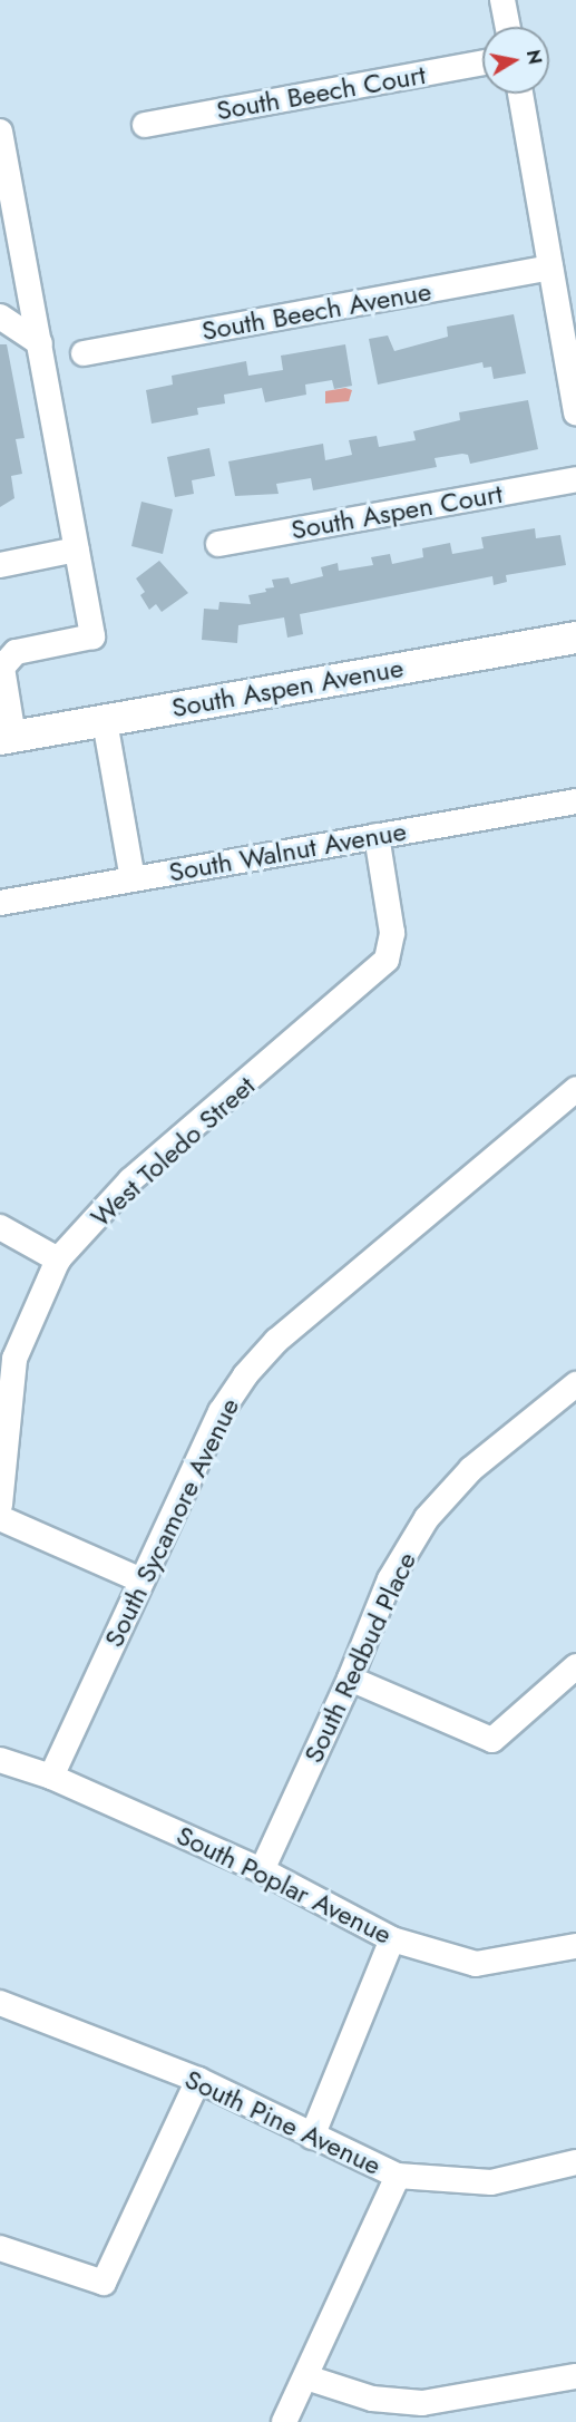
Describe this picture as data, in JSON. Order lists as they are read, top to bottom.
{
  "streets": {
    "main road": ["South Aspen Avenue"],
    "street": [
      "South Beech Court",
      "South Beech Avenue",
      "South Aspen Court",
      "South Walnut Avenue",
      "West Toledo Street",
      "South Sycamore Avenue",
      "South Redbud Place",
      "South Poplar Avenue",
      "South Pine Avenue"
    ]
  },
  "crossings": [
    ["South Walnut Avenue", "West Toledo Street"],
    ["South Sycamore Avenue", "South Poplar Avenue"],
    ["South Redbud Place", "South Poplar Avenue"]
  ],
  "north": "right"
}
